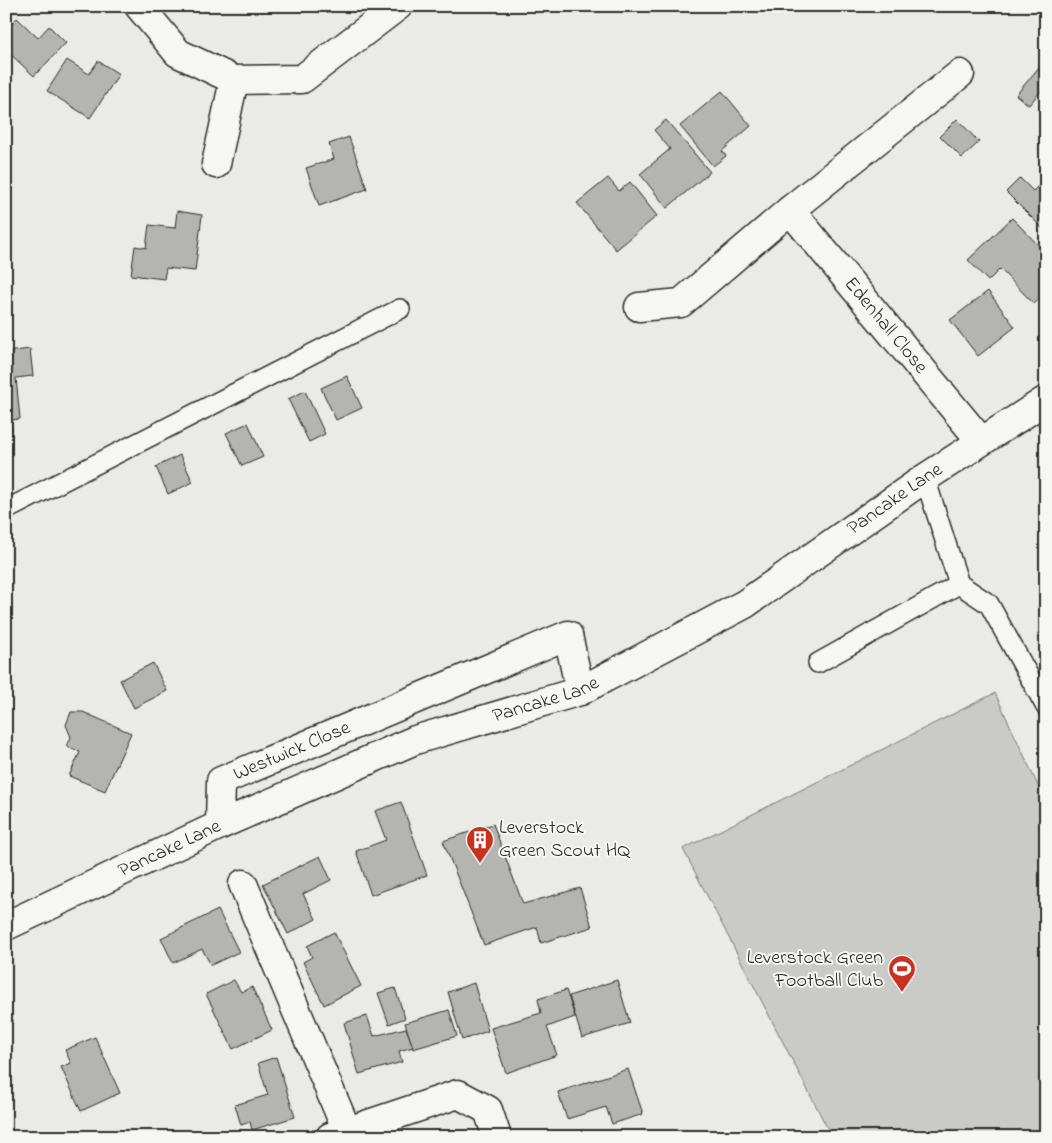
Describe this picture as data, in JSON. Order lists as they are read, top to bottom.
{
  "streets": {
    "street": ["Edenhall Close", "Pancake Lane", "Westwick Close"]
  },
  "crossings": [
    ["Edenhall Close", "Pancake Lane"],
    ["Pancake Lane", "Westwick Close"]
  ],
  "places": {
    "building": ["Leverstock Green Scout HQ"],
    "sports": ["Leverstock Green Football Club"]
  }
}
